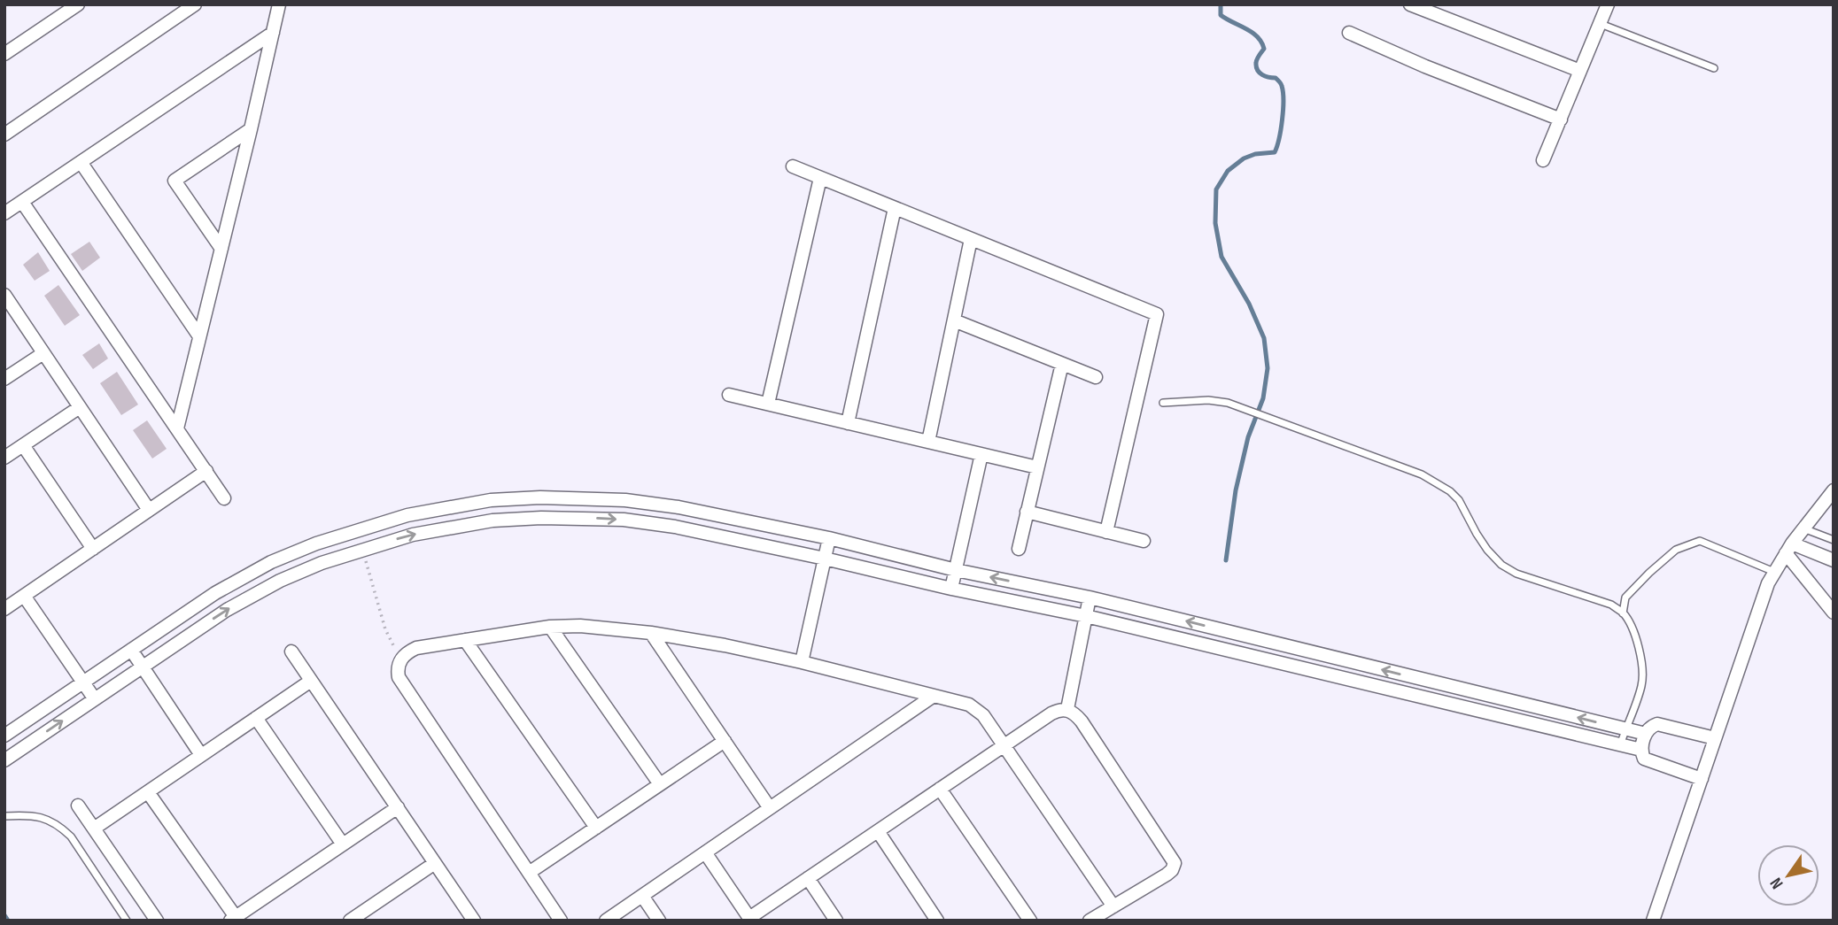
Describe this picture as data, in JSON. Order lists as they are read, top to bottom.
{
  "north": "bottom left"
}
